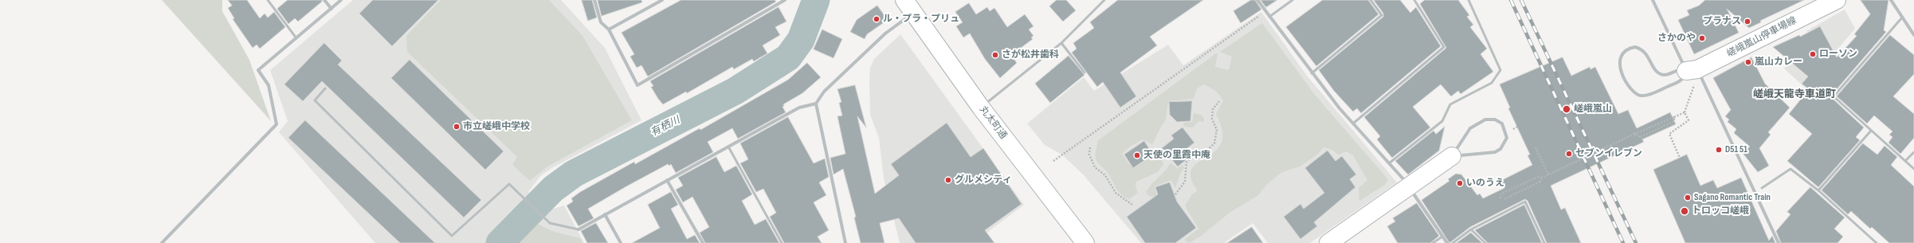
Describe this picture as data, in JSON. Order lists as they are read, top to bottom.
{
  "streets": {
    "main road": ["嵯峨嵐山停車場線", "丸太町通"]
  },
  "districts": ["嵯峨天龍寺車道町"],
  "water": ["有栖川"],
  "places": [
    "ル・プラ・プリュ",
    "プラナス",
    "さかのや",
    "ローソン",
    "さが松井歯科",
    "嵐山カレー",
    "嵯峨嵐山",
    "市立嵯峨中学校",
    "D51 51",
    "セブンイレブン",
    "天使の里霞中庵",
    "グルメシティ",
    "いのうえ",
    "Sagano Romantic Train",
    "トロッコ嵯峨"
  ]
}
